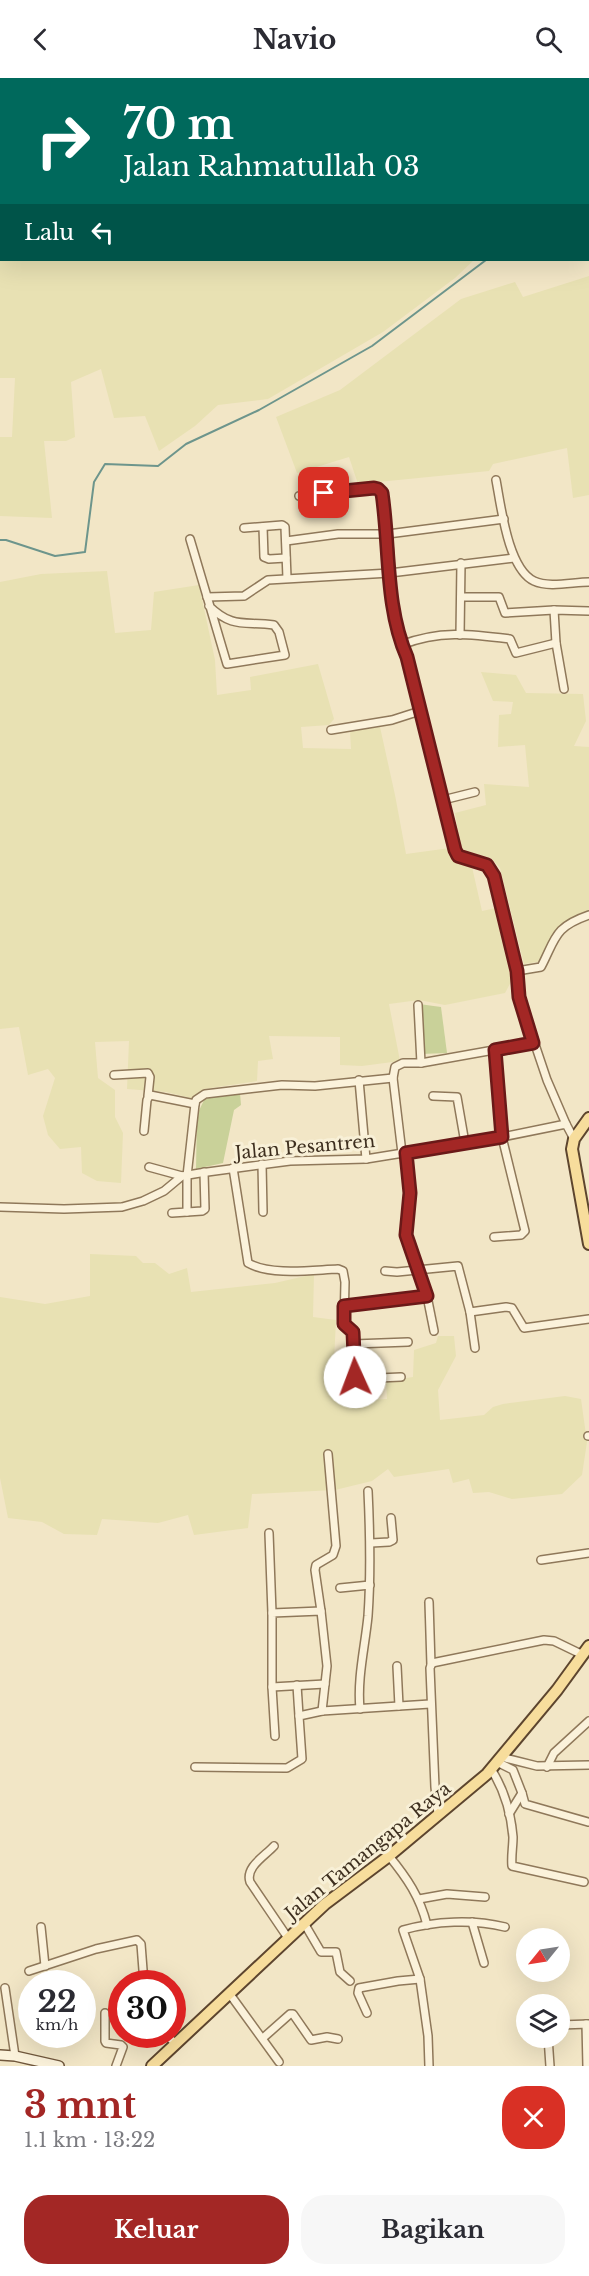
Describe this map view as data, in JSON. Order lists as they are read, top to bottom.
{
  "streets": {
    "main road": ["Jalan Tamangapa Raya"],
    "street": ["Jalan Pesantren"]
  },
  "north": "bottom left",
  "page": {
    "header": "Navio",
    "turn": ["70 m", "Jalan Rahmatullah 03"],
    "then": "Lalu",
    "speed": "22 km/h",
    "limit": "30",
    "heading": ["3 mnt", "1.1 km · 13:22"],
    "buttons": ["Keluar", "Bagikan"]
  }
}
